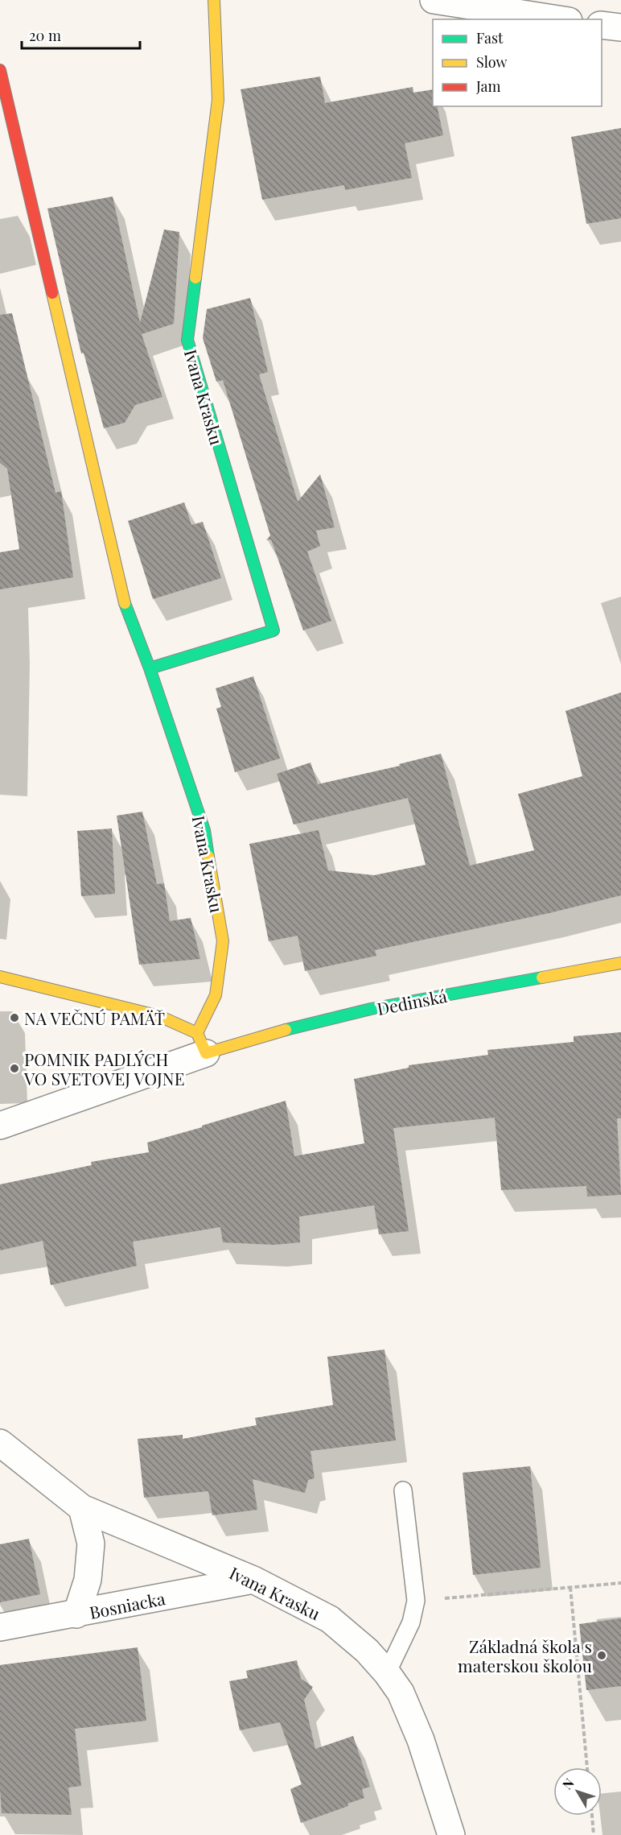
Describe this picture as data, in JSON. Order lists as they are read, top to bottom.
{
  "streets": {
    "street": ["Ivana Krasku", "Dedinská", "Bosniacka"]
  },
  "crossings": [
    ["Ivana Krasku", "Dedinská"],
    ["Ivana Krasku", "Bosniacka"]
  ],
  "places": ["NA VEČNÚ PAMÄŤ", "POMNIK PADLÝCH VO SVETOVEJ VOJNE", "Základná škola s materskou školou"],
  "legend": ["Fast", "Slow", "Jam"],
  "scale_bar": "20 m",
  "north": "top left"
}
